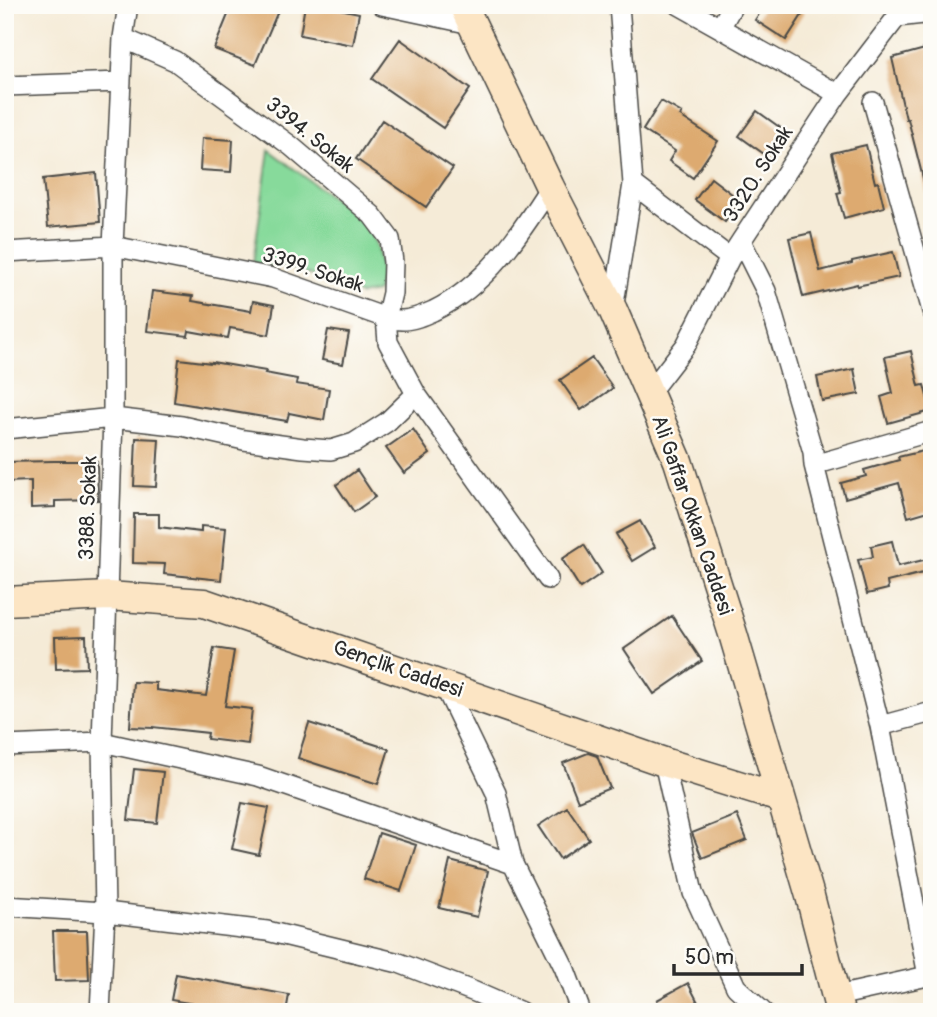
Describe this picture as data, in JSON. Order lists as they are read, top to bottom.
{
  "streets": {
    "street": [
      "3394. Sokak",
      "3320. Sokak",
      "3399. Sokak",
      "3388. Sokak",
      "Ali Gaffar Okkan Caddesi",
      "Gençlik Caddesi"
    ]
  },
  "crossings": [
    ["3394. Sokak", "3399. Sokak"],
    ["3394. Sokak", "3388. Sokak"],
    ["3320. Sokak", "Ali Gaffar Okkan Caddesi"],
    ["3399. Sokak", "3388. Sokak"],
    ["3399. Sokak", "Ali Gaffar Okkan Caddesi"],
    ["3388. Sokak", "Gençlik Caddesi"],
    ["Ali Gaffar Okkan Caddesi", "Gençlik Caddesi"]
  ],
  "scale_bar": "50 m"
}
